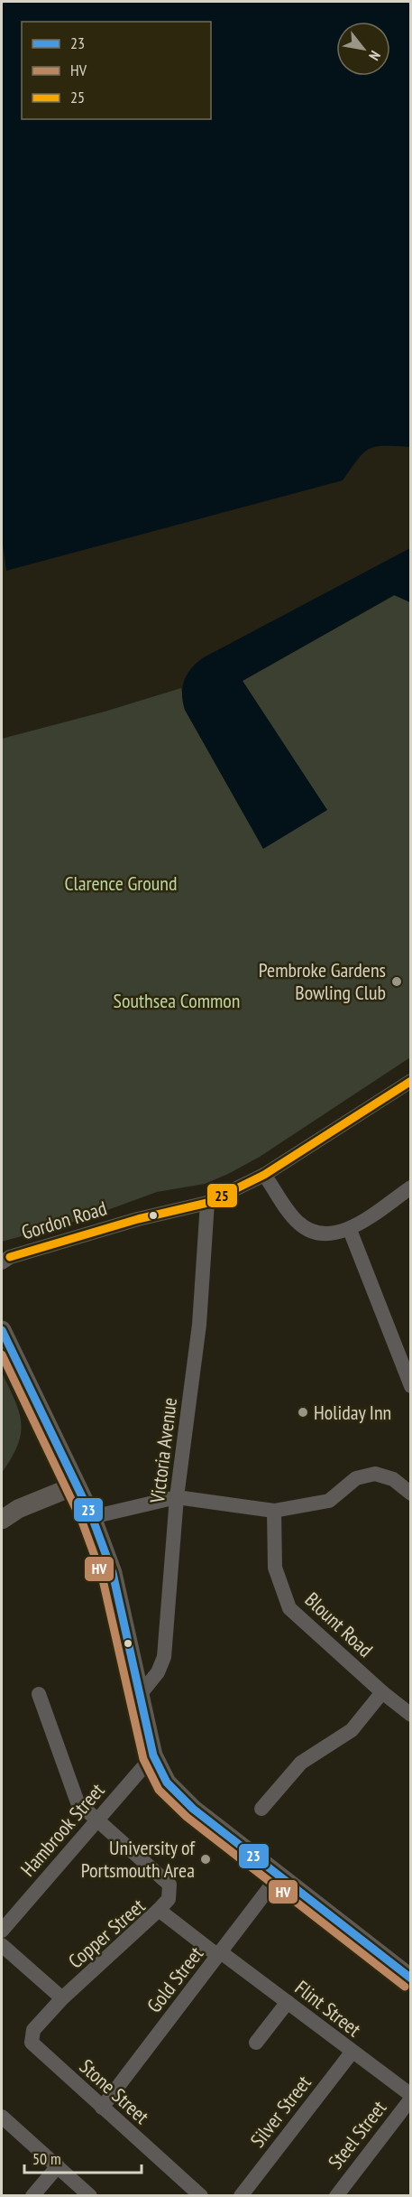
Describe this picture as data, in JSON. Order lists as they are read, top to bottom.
{
  "streets": {
    "street": [
      "Gordon Road",
      "Victoria Avenue",
      "Blount Road",
      "Hambrook Street",
      "Copper Street",
      "Gold Street",
      "Flint Street",
      "Stone Street",
      "Silver Street",
      "Steel Street"
    ]
  },
  "crossings": [
    ["Gordon Road", "Victoria Avenue"],
    ["Copper Street", "Gold Street"],
    ["Copper Street", "Flint Street"],
    ["Copper Street", "Stone Street"],
    ["Gold Street", "Flint Street"],
    ["Gold Street", "Stone Street"],
    ["Flint Street", "Silver Street"],
    ["Flint Street", "Steel Street"]
  ],
  "parks": ["Clarence Ground", "Southsea Common"],
  "places": ["Pembroke Gardens Bowling Club", "Holiday Inn", "University of Portsmouth Area"],
  "lines": ["transit line 25", "transit line 23", "transit line HV"],
  "legend": ["23", "HV", "25"],
  "scale_bar": "50 m",
  "north": "bottom right"
}
